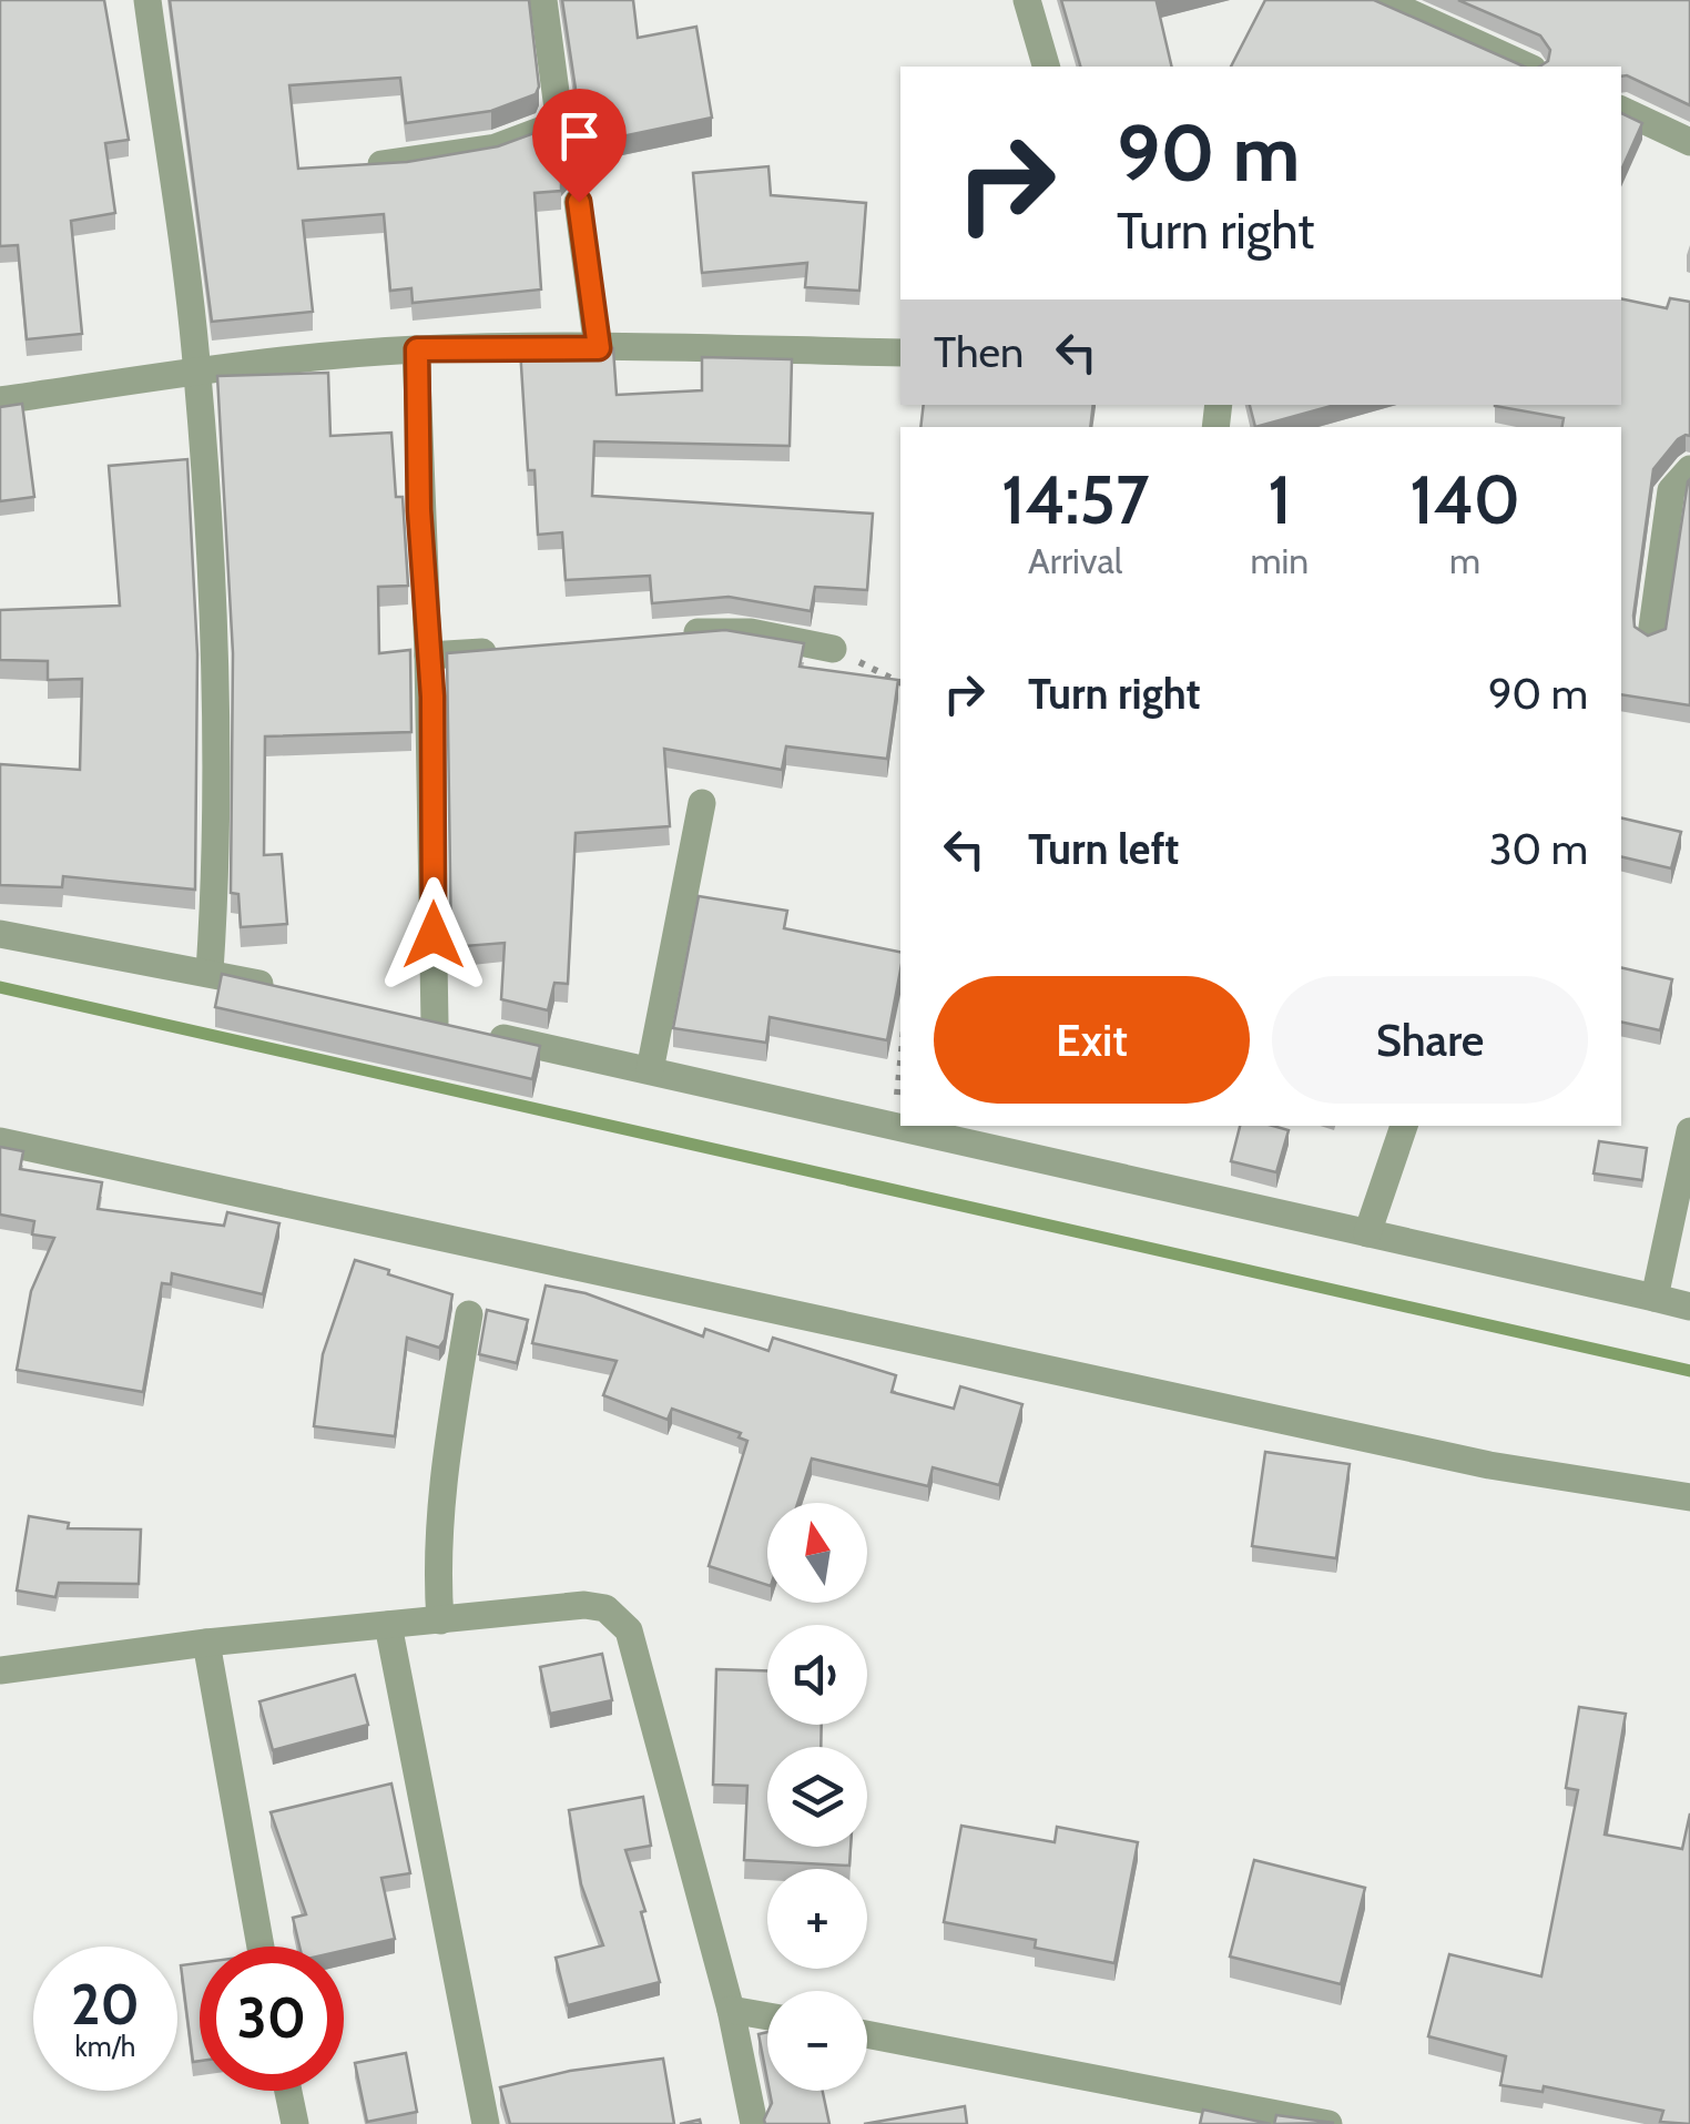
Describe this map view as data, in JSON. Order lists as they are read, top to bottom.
{
  "north": "top",
  "page": {
    "turn": ["90 m", "Turn right"],
    "then": "Then",
    "eta": [
      "14:57",
      "Arrival",
      "1",
      "min",
      "140",
      "m"
    ],
    "list": [
      {
        "name": "Turn right",
        "value": "90 m"
      },
      {
        "name": "Turn left",
        "value": "30 m"
      }
    ],
    "buttons": ["Exit", "Share"],
    "map_buttons": ["+", "−"],
    "speed": "20 km/h",
    "limit": "30"
  }
}
